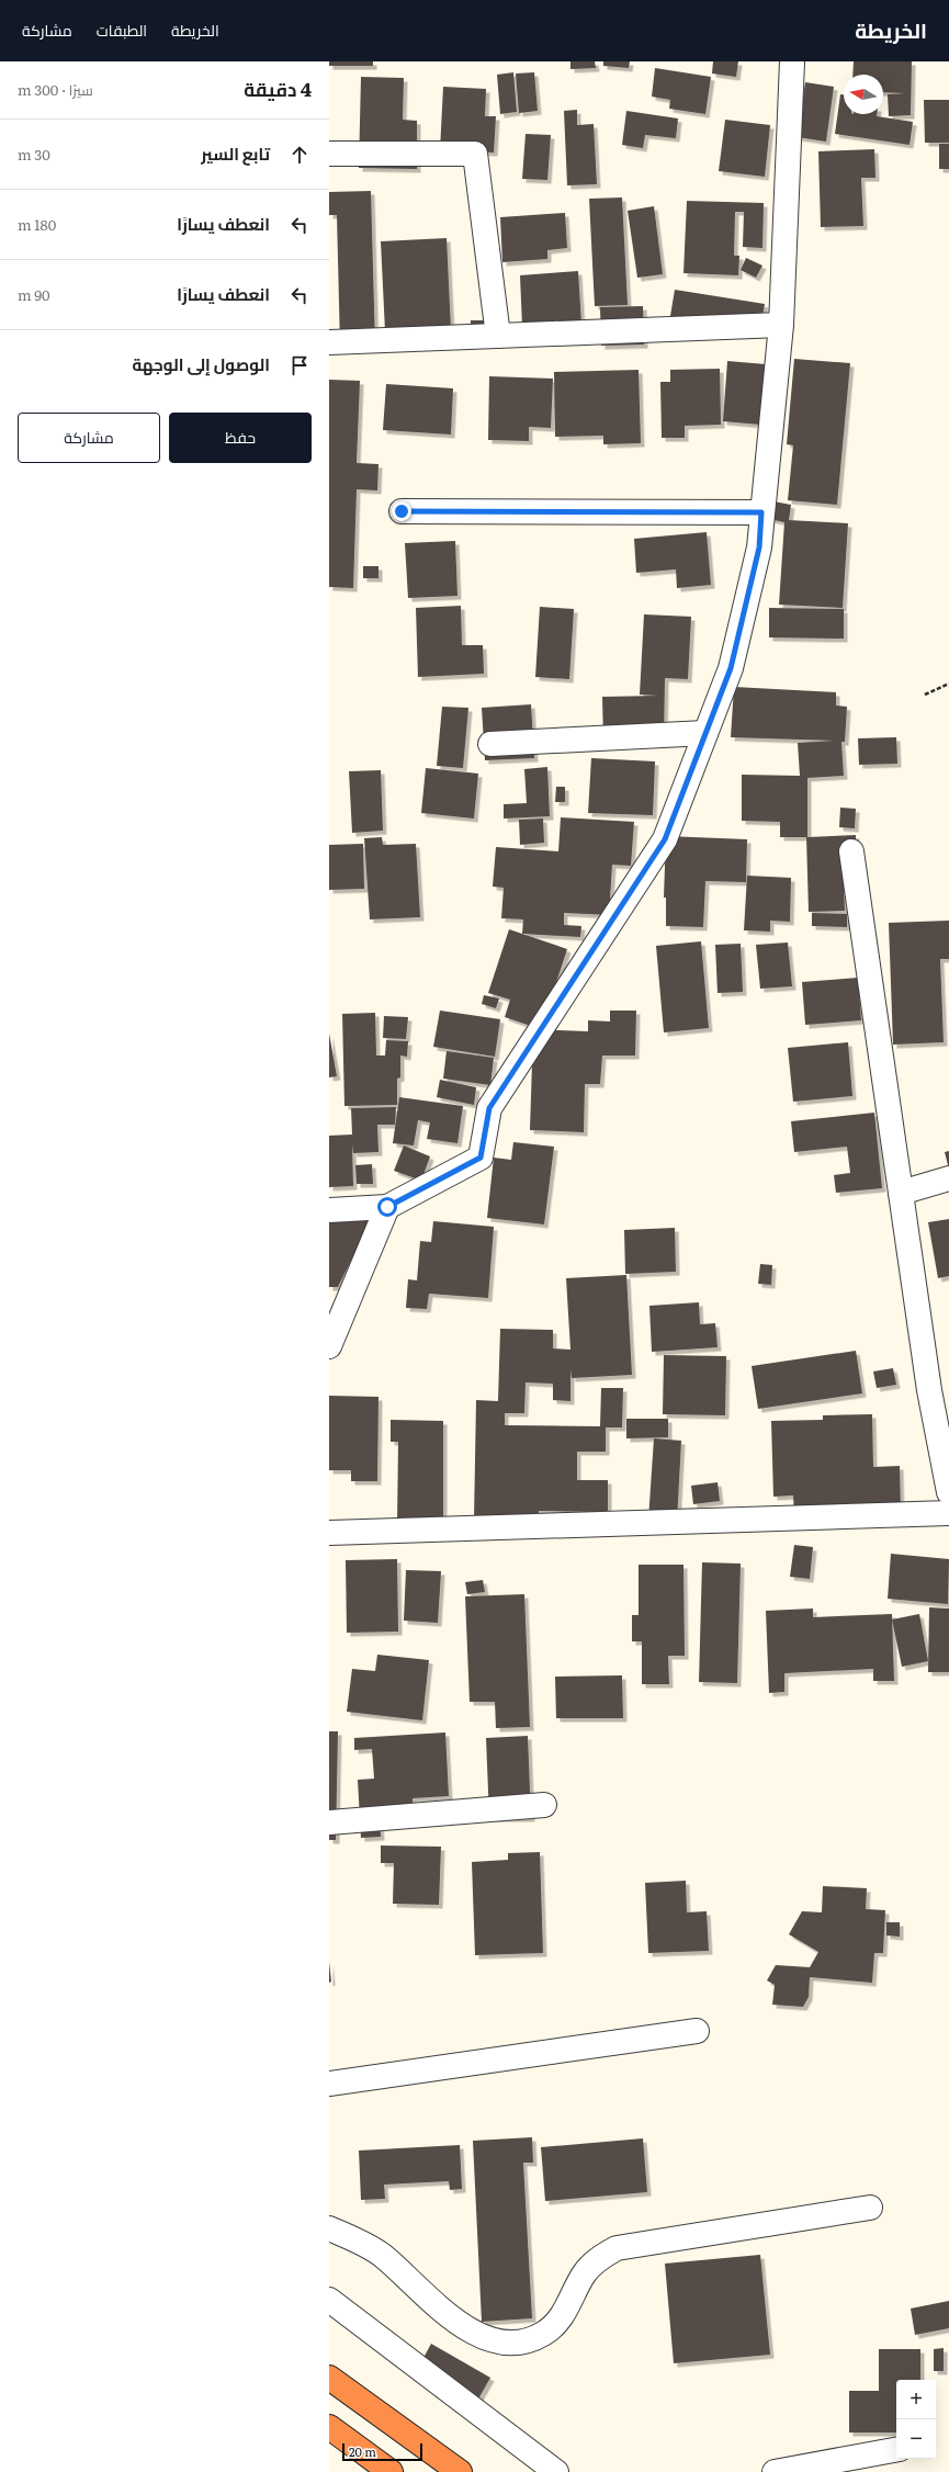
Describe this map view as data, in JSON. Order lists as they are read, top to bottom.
{
  "scale_bar": "20 m",
  "north": "left",
  "page": {
    "header": "الخريطة",
    "nav": ["الخريطة", "الطبقات", "مشاركة"],
    "heading": ["4 دقيقة", "سيرًا · 300 m"],
    "list": [
      ["تابع السير", "30 m"],
      ["انعطف يسارًا", "180 m"],
      ["انعطف يسارًا", "90 m"],
      "الوصول إلى الوجهة"
    ],
    "buttons": ["حفظ", "مشاركة"],
    "map_buttons": ["+", "−"],
    "scale": "20 m"
  }
}
